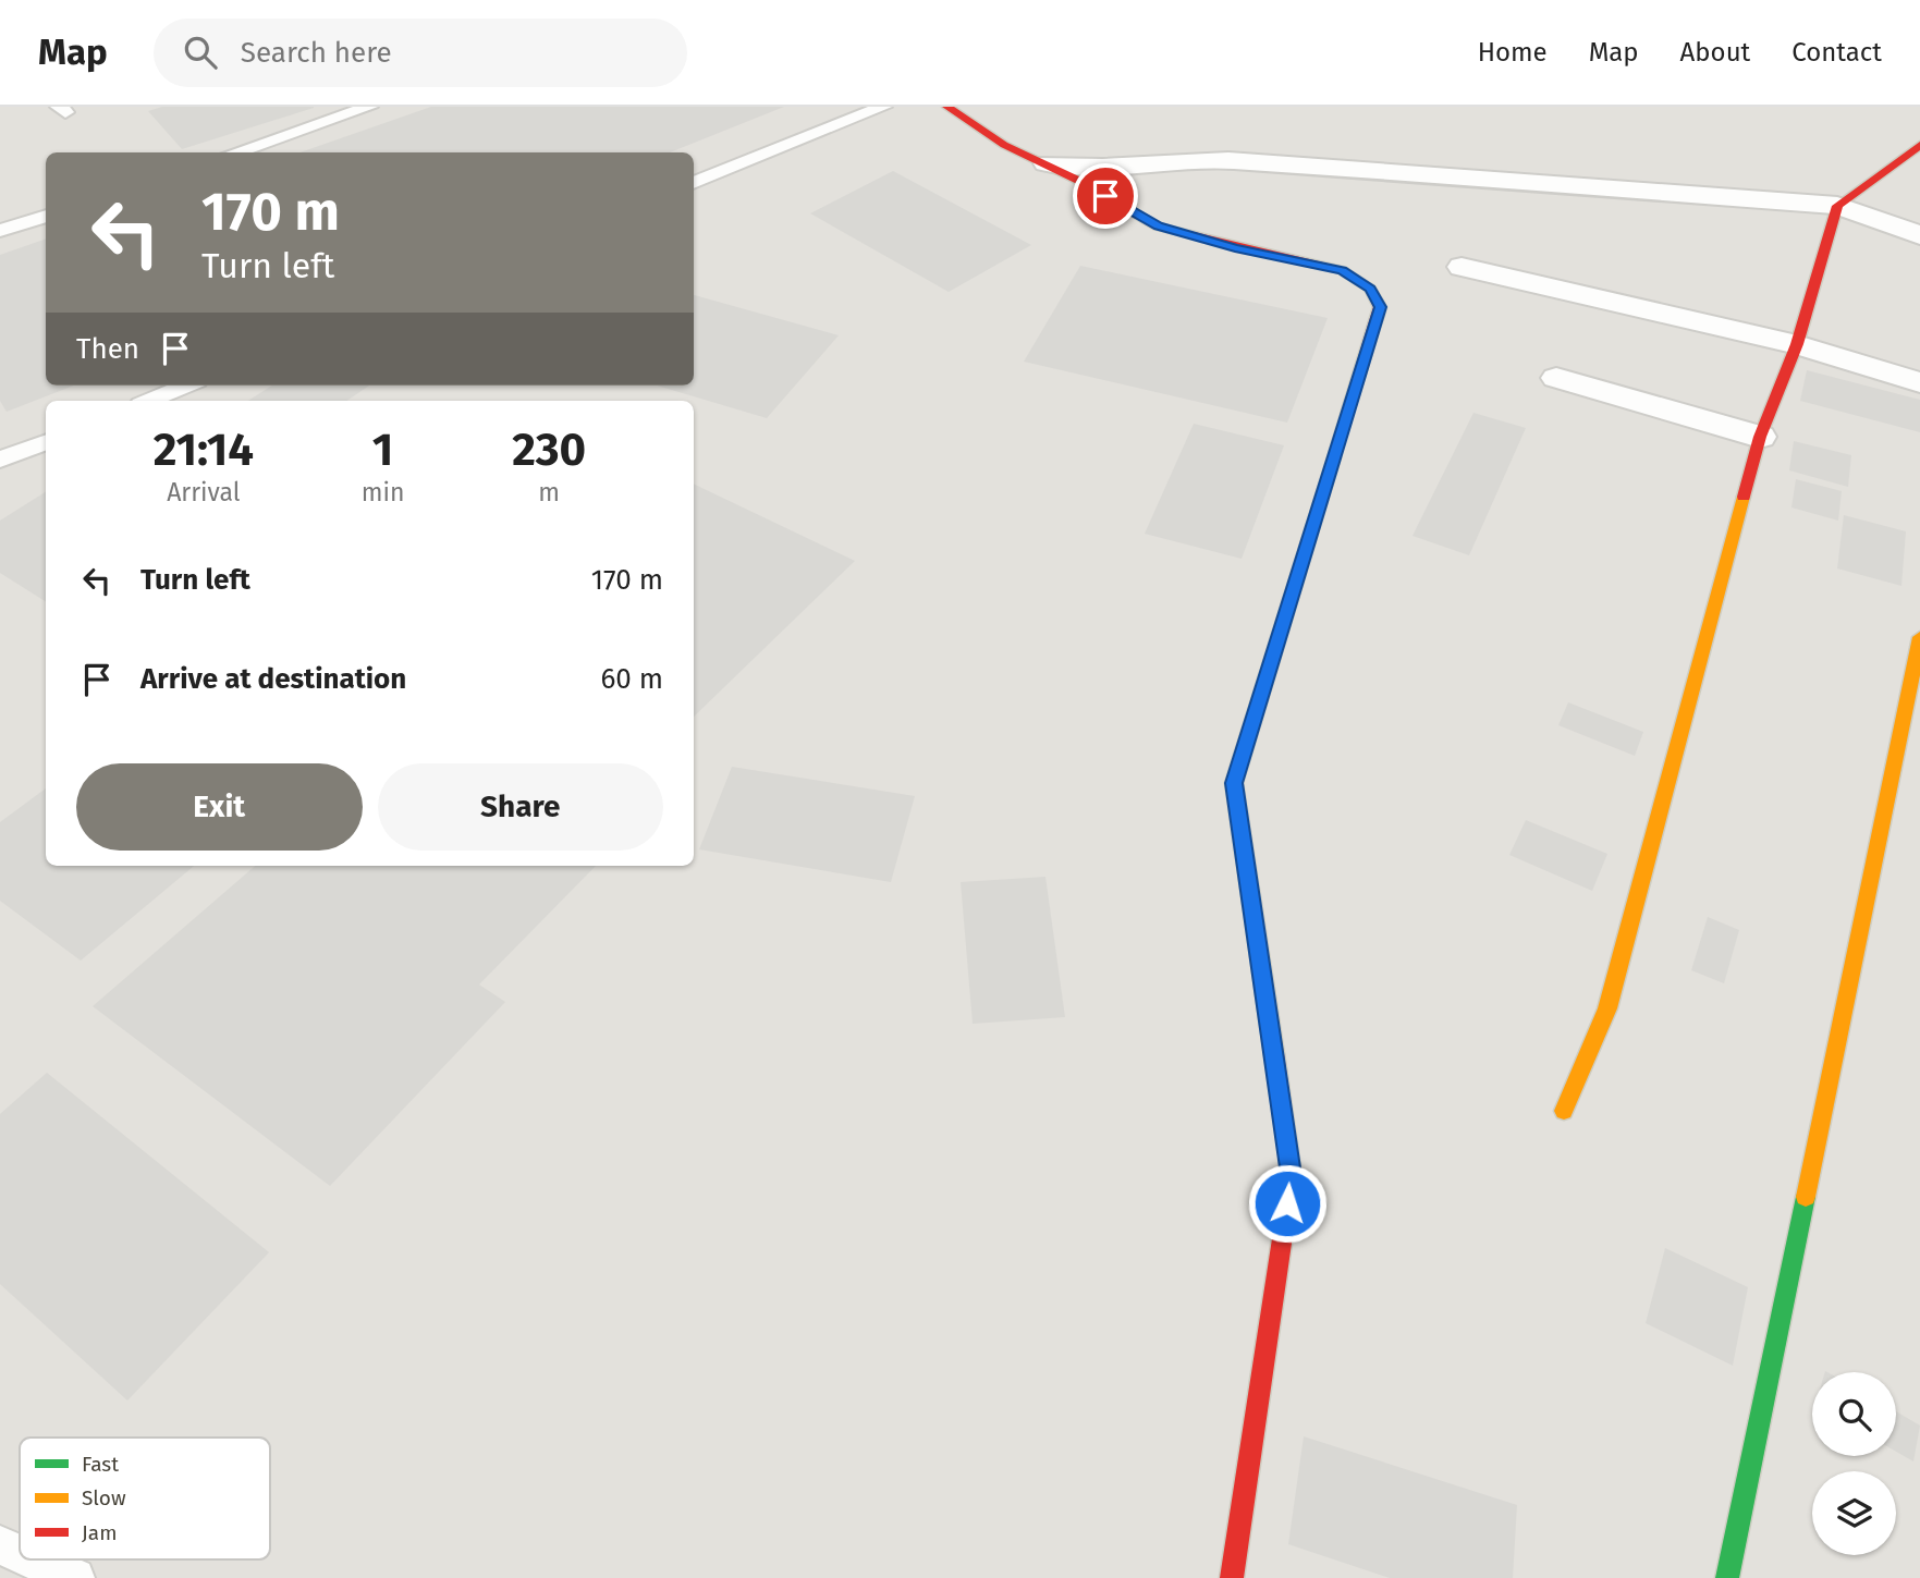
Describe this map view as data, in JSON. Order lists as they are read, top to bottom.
{
  "legend": ["Fast", "Slow", "Jam"],
  "page": {
    "header": "Map",
    "search": "Search here",
    "nav": [
      "Home",
      "Map",
      "About",
      "Contact"
    ],
    "turn": ["170 m", "Turn left"],
    "then": "Then",
    "eta": [
      "21:14",
      "Arrival",
      "1",
      "min",
      "230",
      "m"
    ],
    "list": [
      {
        "name": "Turn left",
        "value": "170 m"
      },
      {
        "name": "Arrive at destination",
        "value": "60 m"
      }
    ],
    "buttons": ["Exit", "Share"]
  }
}
